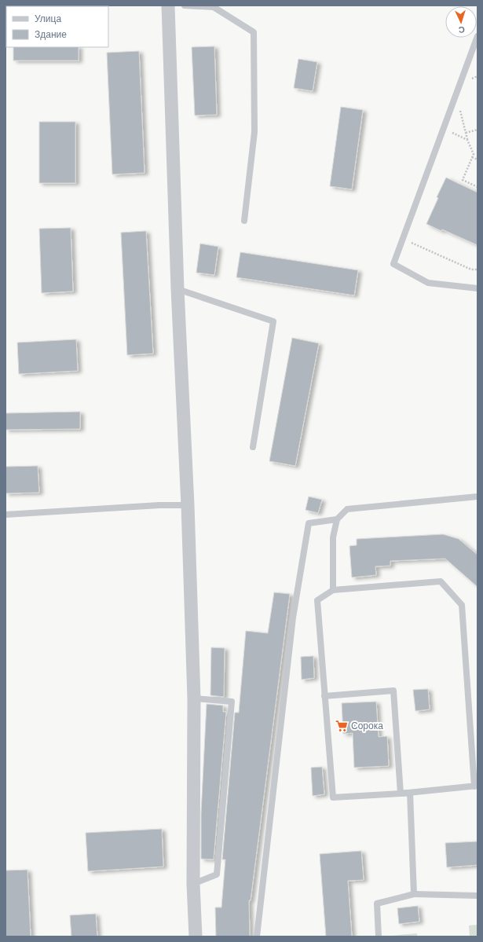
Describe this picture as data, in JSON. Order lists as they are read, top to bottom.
{
  "places": {
    "supermarket": ["Сорока"]
  },
  "legend": ["Улица", "Здание"],
  "north": "bottom"
}
